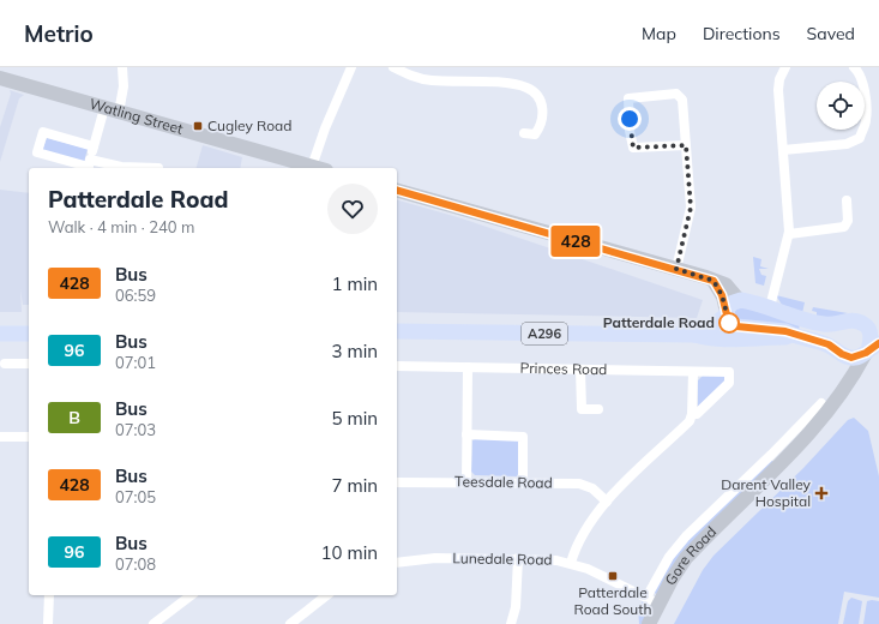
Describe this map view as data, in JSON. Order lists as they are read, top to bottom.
{
  "streets": {
    "main road": ["Watling Street", "A296", "Gore Road"],
    "street": ["Princes Road", "Teesdale Road", "Lunedale Road"]
  },
  "crossings": [
    ["Gore Road", "Lunedale Road"]
  ],
  "places": {
    "transit": ["Cugley Road", "Patterdale Road South"],
    "other": ["Patterdale Road"],
    "health": ["Darent Valley Hospital"]
  },
  "lines": ["bus line 428"],
  "page": {
    "header": "Metrio",
    "nav": ["Map", "Directions", "Saved"],
    "on_map": "428",
    "heading": ["Patterdale Road", "Walk · 4 min · 240 m"],
    "list": [
      {
        "mark": "428",
        "name": "Bus",
        "note": "06:59",
        "value": "1 min"
      },
      {
        "mark": "96",
        "name": "Bus",
        "note": "07:01",
        "value": "3 min"
      },
      {
        "mark": "B",
        "name": "Bus",
        "note": "07:03",
        "value": "5 min"
      },
      {
        "mark": "428",
        "name": "Bus",
        "note": "07:05",
        "value": "7 min"
      },
      {
        "mark": "96",
        "name": "Bus",
        "note": "07:08",
        "value": "10 min"
      }
    ]
  }
}
